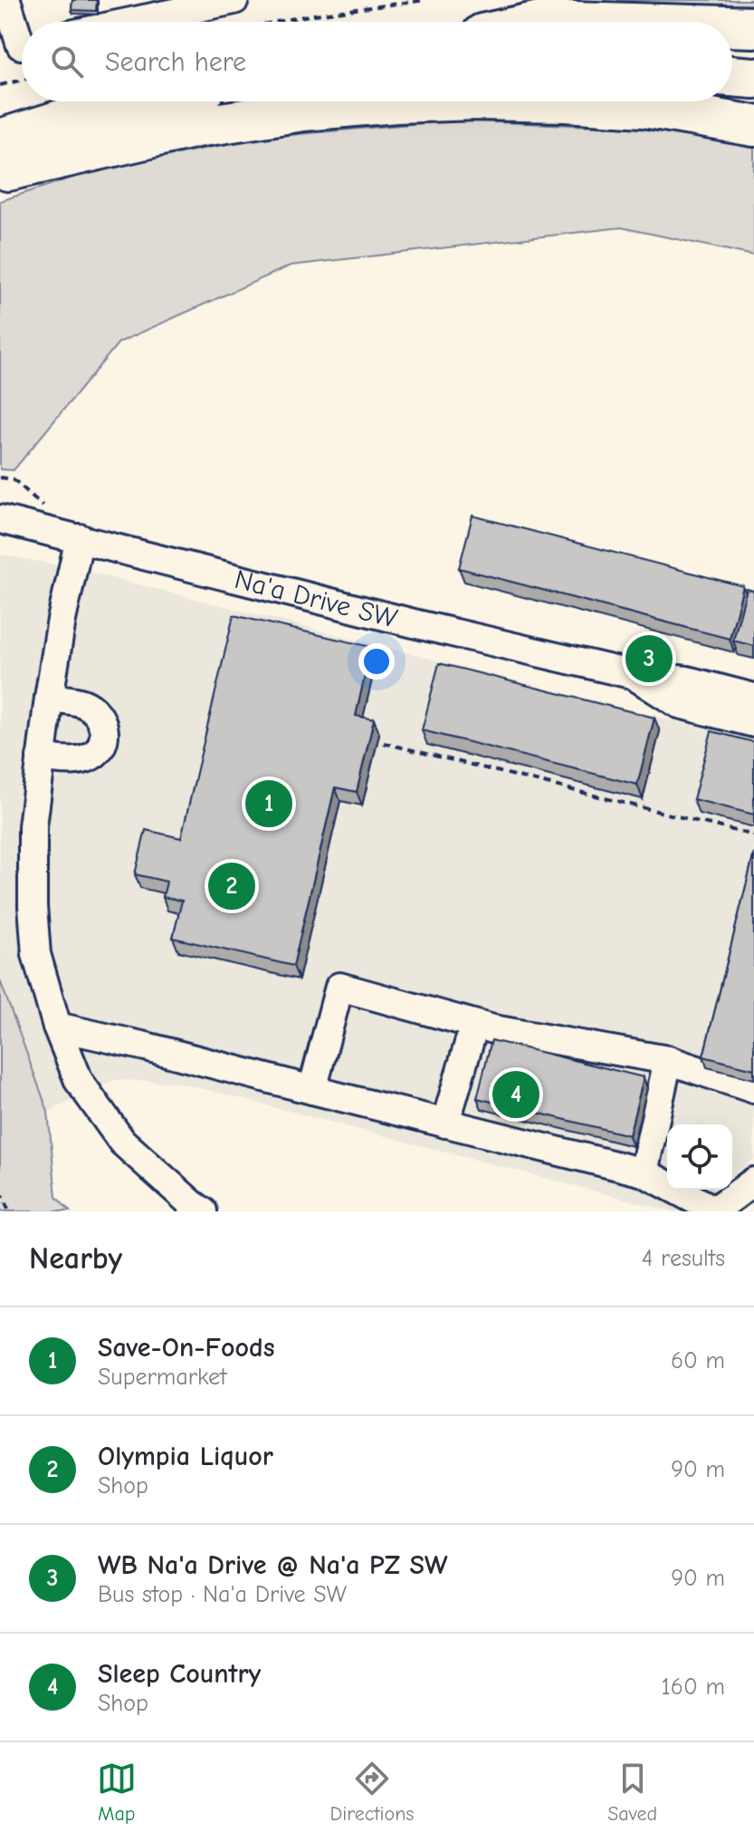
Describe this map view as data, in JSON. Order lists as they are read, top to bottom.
{
  "streets": {
    "street": ["Na'a Drive SW"]
  },
  "page": {
    "search": "Search here",
    "pins": [
      "3",
      "1",
      "2",
      "4"
    ],
    "heading": ["Nearby", "4 results"],
    "list": [
      {
        "mark": "1",
        "name": "Save-On-Foods",
        "note": "Supermarket",
        "value": "60 m"
      },
      {
        "mark": "2",
        "name": "Olympia Liquor",
        "note": "Shop",
        "value": "90 m"
      },
      {
        "mark": "3",
        "name": "WB Na'a Drive @ Na'a PZ SW",
        "note": "Bus stop · Na'a Drive SW",
        "value": "90 m"
      },
      {
        "mark": "4",
        "name": "Sleep Country",
        "note": "Shop",
        "value": "160 m"
      }
    ],
    "nav": ["Map", "Directions", "Saved"]
  }
}
